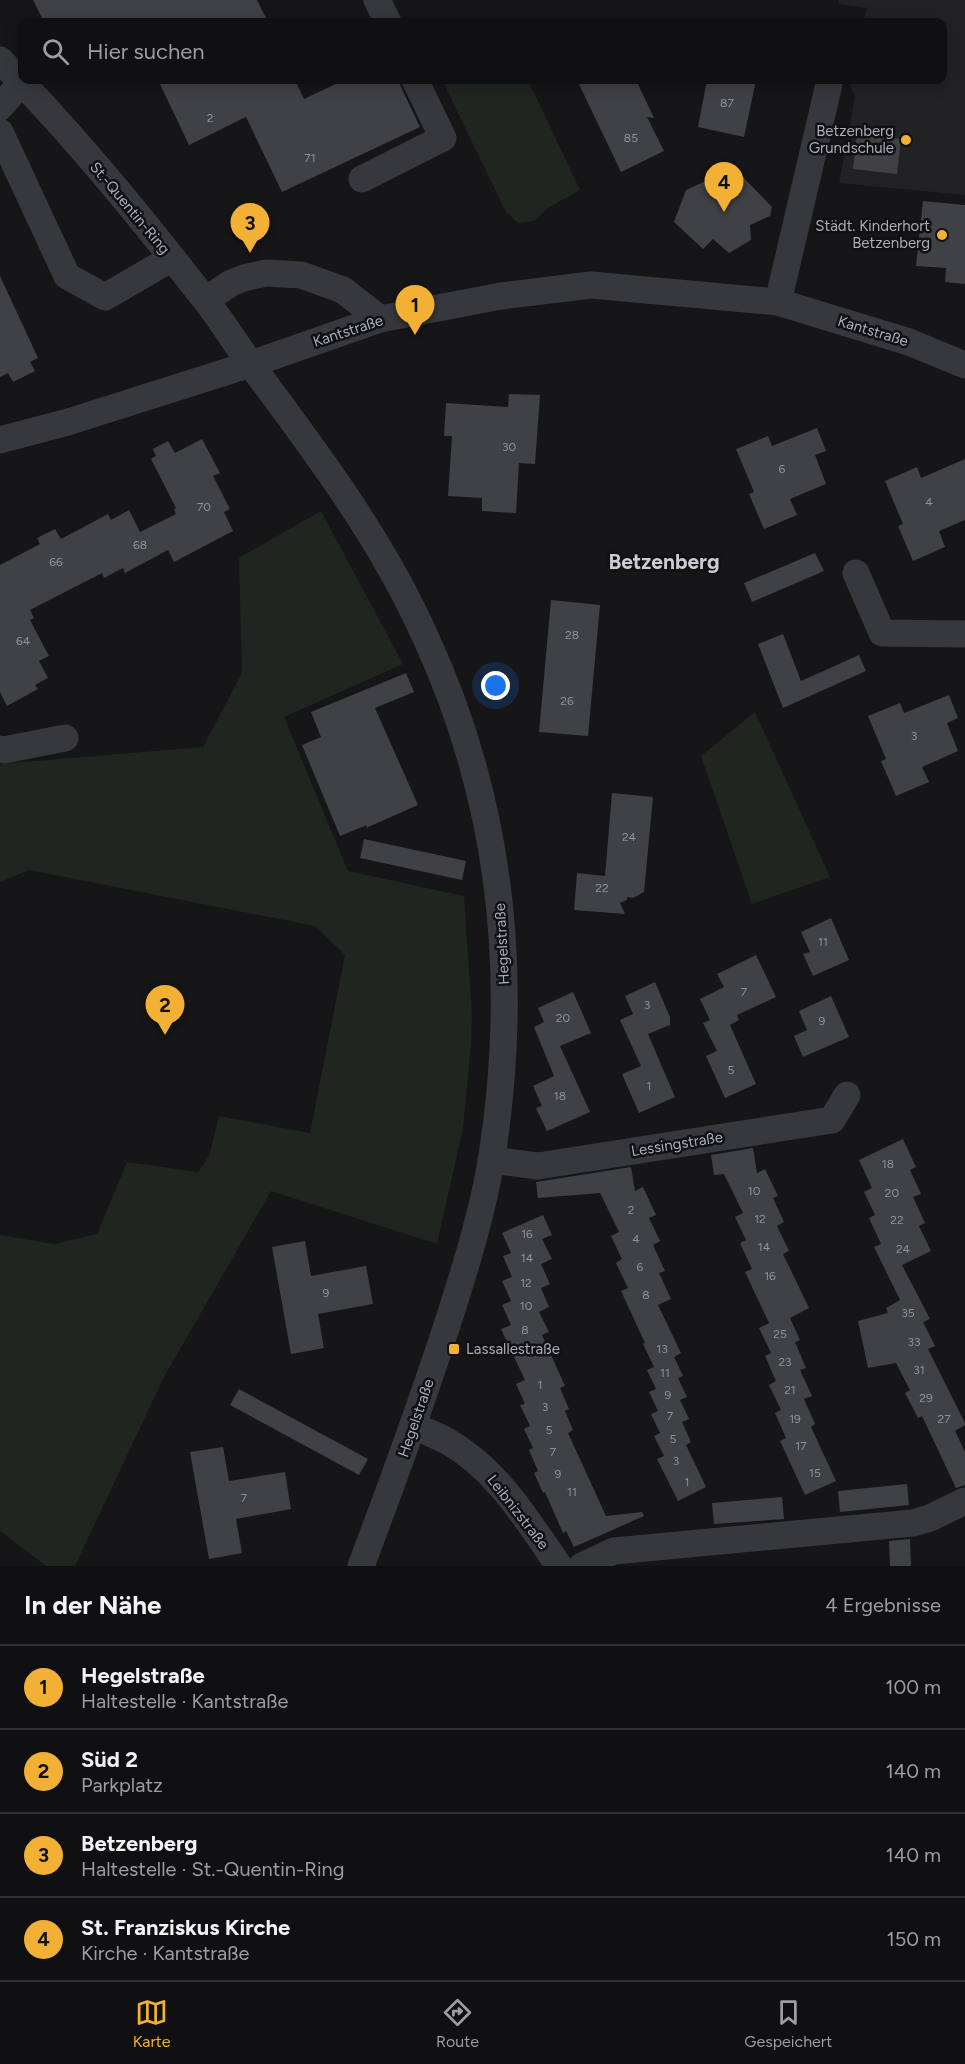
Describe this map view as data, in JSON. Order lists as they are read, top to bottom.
{
  "streets": {
    "street": [
      "St.-Quentin-Ring",
      "Kantstraße",
      "Hegelstraße",
      "Lessingstraße",
      "Leibnizstraße"
    ]
  },
  "crossings": [
    ["St.-Quentin-Ring", "Kantstraße"],
    ["St.-Quentin-Ring", "Hegelstraße"],
    ["Kantstraße", "Hegelstraße"],
    ["Hegelstraße", "Lessingstraße"],
    ["Hegelstraße", "Leibnizstraße"]
  ],
  "districts": ["Betzenberg"],
  "places": {
    "other": ["Betzenberg Grundschule", "Städt. Kinderhort Betzenberg"],
    "transit": ["Lassallestraße"]
  },
  "house_numbers": [
    "87",
    "2",
    "85",
    "71",
    "30",
    "6",
    "4",
    "70",
    "68",
    "66",
    "28",
    "64",
    "26",
    "3",
    "24",
    "22",
    "11",
    "7",
    "3",
    "20",
    "9",
    "5",
    "1",
    "18",
    "18",
    "10",
    "20",
    "2",
    "12",
    "22",
    "16",
    "4",
    "14",
    "24",
    "14",
    "6",
    "16",
    "12",
    "9",
    "8",
    "10",
    "35",
    "8",
    "25",
    "33",
    "13",
    "23",
    "31",
    "11",
    "1",
    "21",
    "9",
    "29",
    "3",
    "7",
    "19",
    "27",
    "5",
    "5",
    "17",
    "7",
    "3",
    "15",
    "9",
    "1",
    "11",
    "7"
  ],
  "page": {
    "search": "Hier suchen",
    "pins": [
      "4",
      "3",
      "1",
      "2"
    ],
    "heading": ["In der Nähe", "4 Ergebnisse"],
    "list": [
      {
        "mark": "1",
        "name": "Hegelstraße",
        "note": "Haltestelle · Kantstraße",
        "value": "100 m"
      },
      {
        "mark": "2",
        "name": "Süd 2",
        "note": "Parkplatz",
        "value": "140 m"
      },
      {
        "mark": "3",
        "name": "Betzenberg",
        "note": "Haltestelle · St.-Quentin-Ring",
        "value": "140 m"
      },
      {
        "mark": "4",
        "name": "St. Franziskus Kirche",
        "note": "Kirche · Kantstraße",
        "value": "150 m"
      }
    ],
    "nav": ["Karte", "Route", "Gespeichert"]
  }
}
